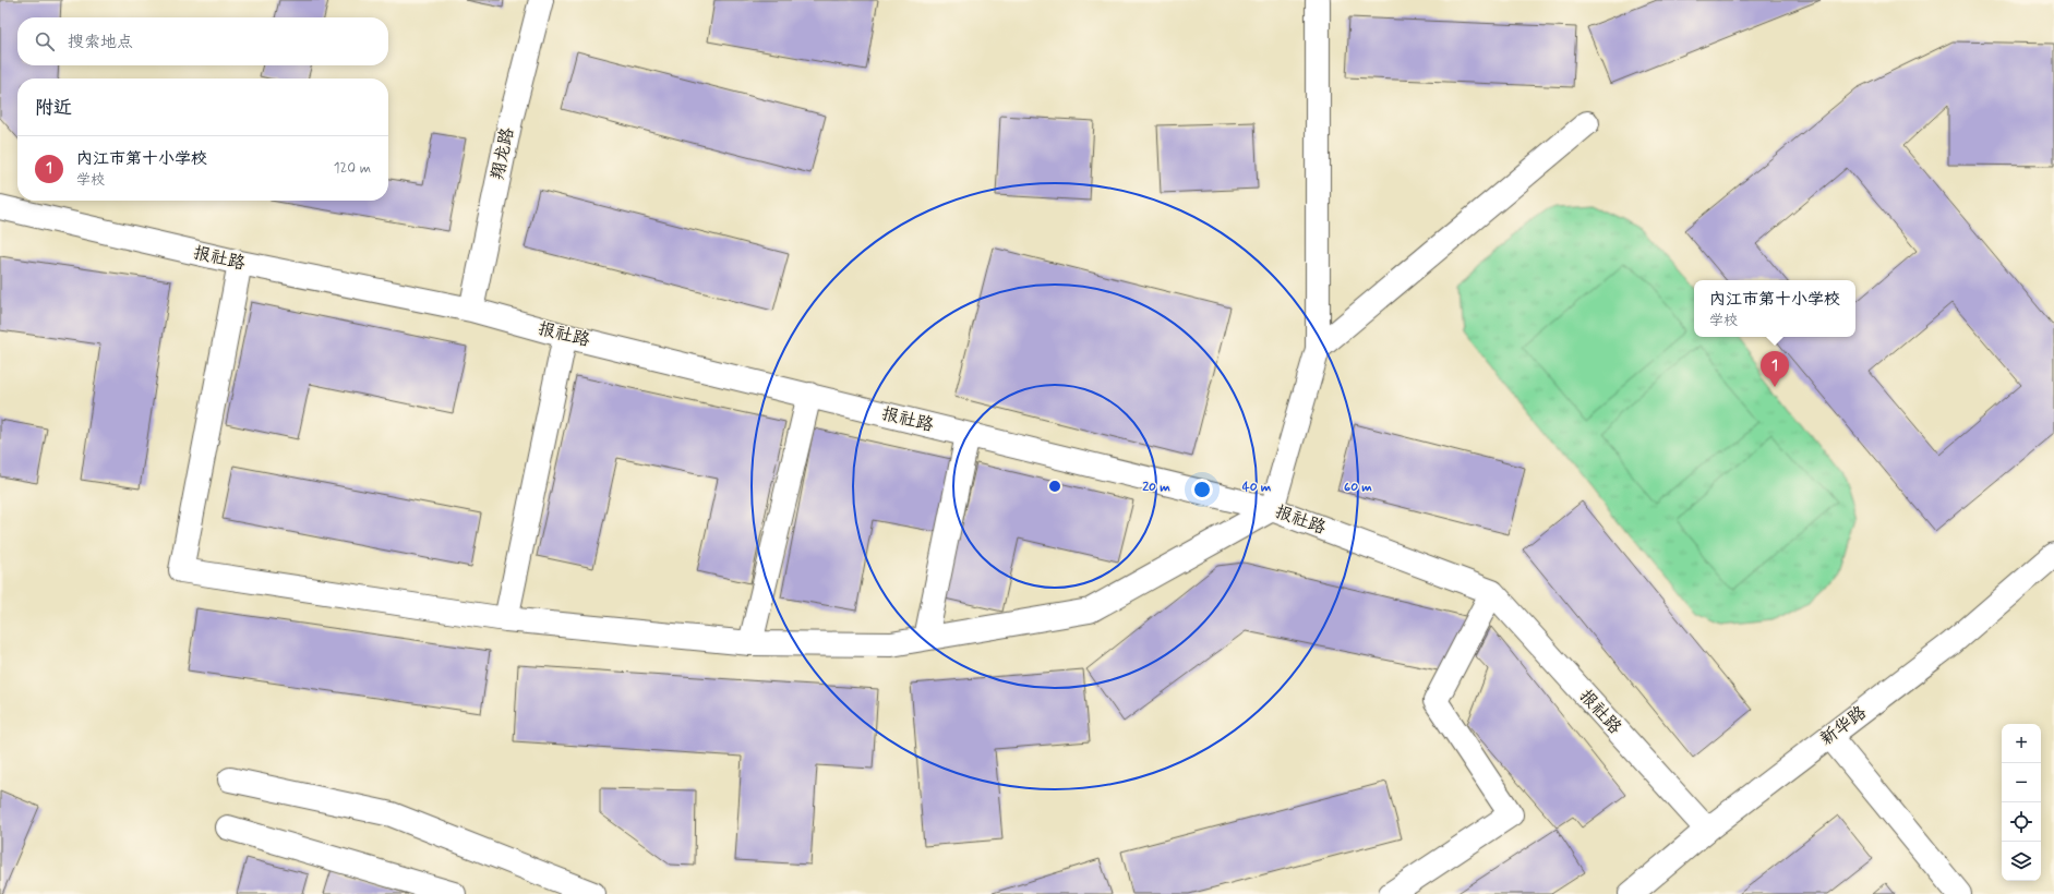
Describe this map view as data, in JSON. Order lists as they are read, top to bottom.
{
  "streets": {
    "street": ["翔龙路", "报社路", "新华路"]
  },
  "crossings": [
    ["翔龙路", "报社路"],
    ["报社路", "新华路"]
  ],
  "page": {
    "search": "搜索地点",
    "heading": "附近",
    "list": [
      {
        "mark": "1",
        "name": "内江市第十小学校",
        "note": "学校",
        "value": "120 m"
      }
    ],
    "popup": ["内江市第十小学校", "学校"],
    "pins": "1",
    "map_buttons": ["+", "−"]
  },
  "rings": ["20 m", "40 m", "60 m"]
}
